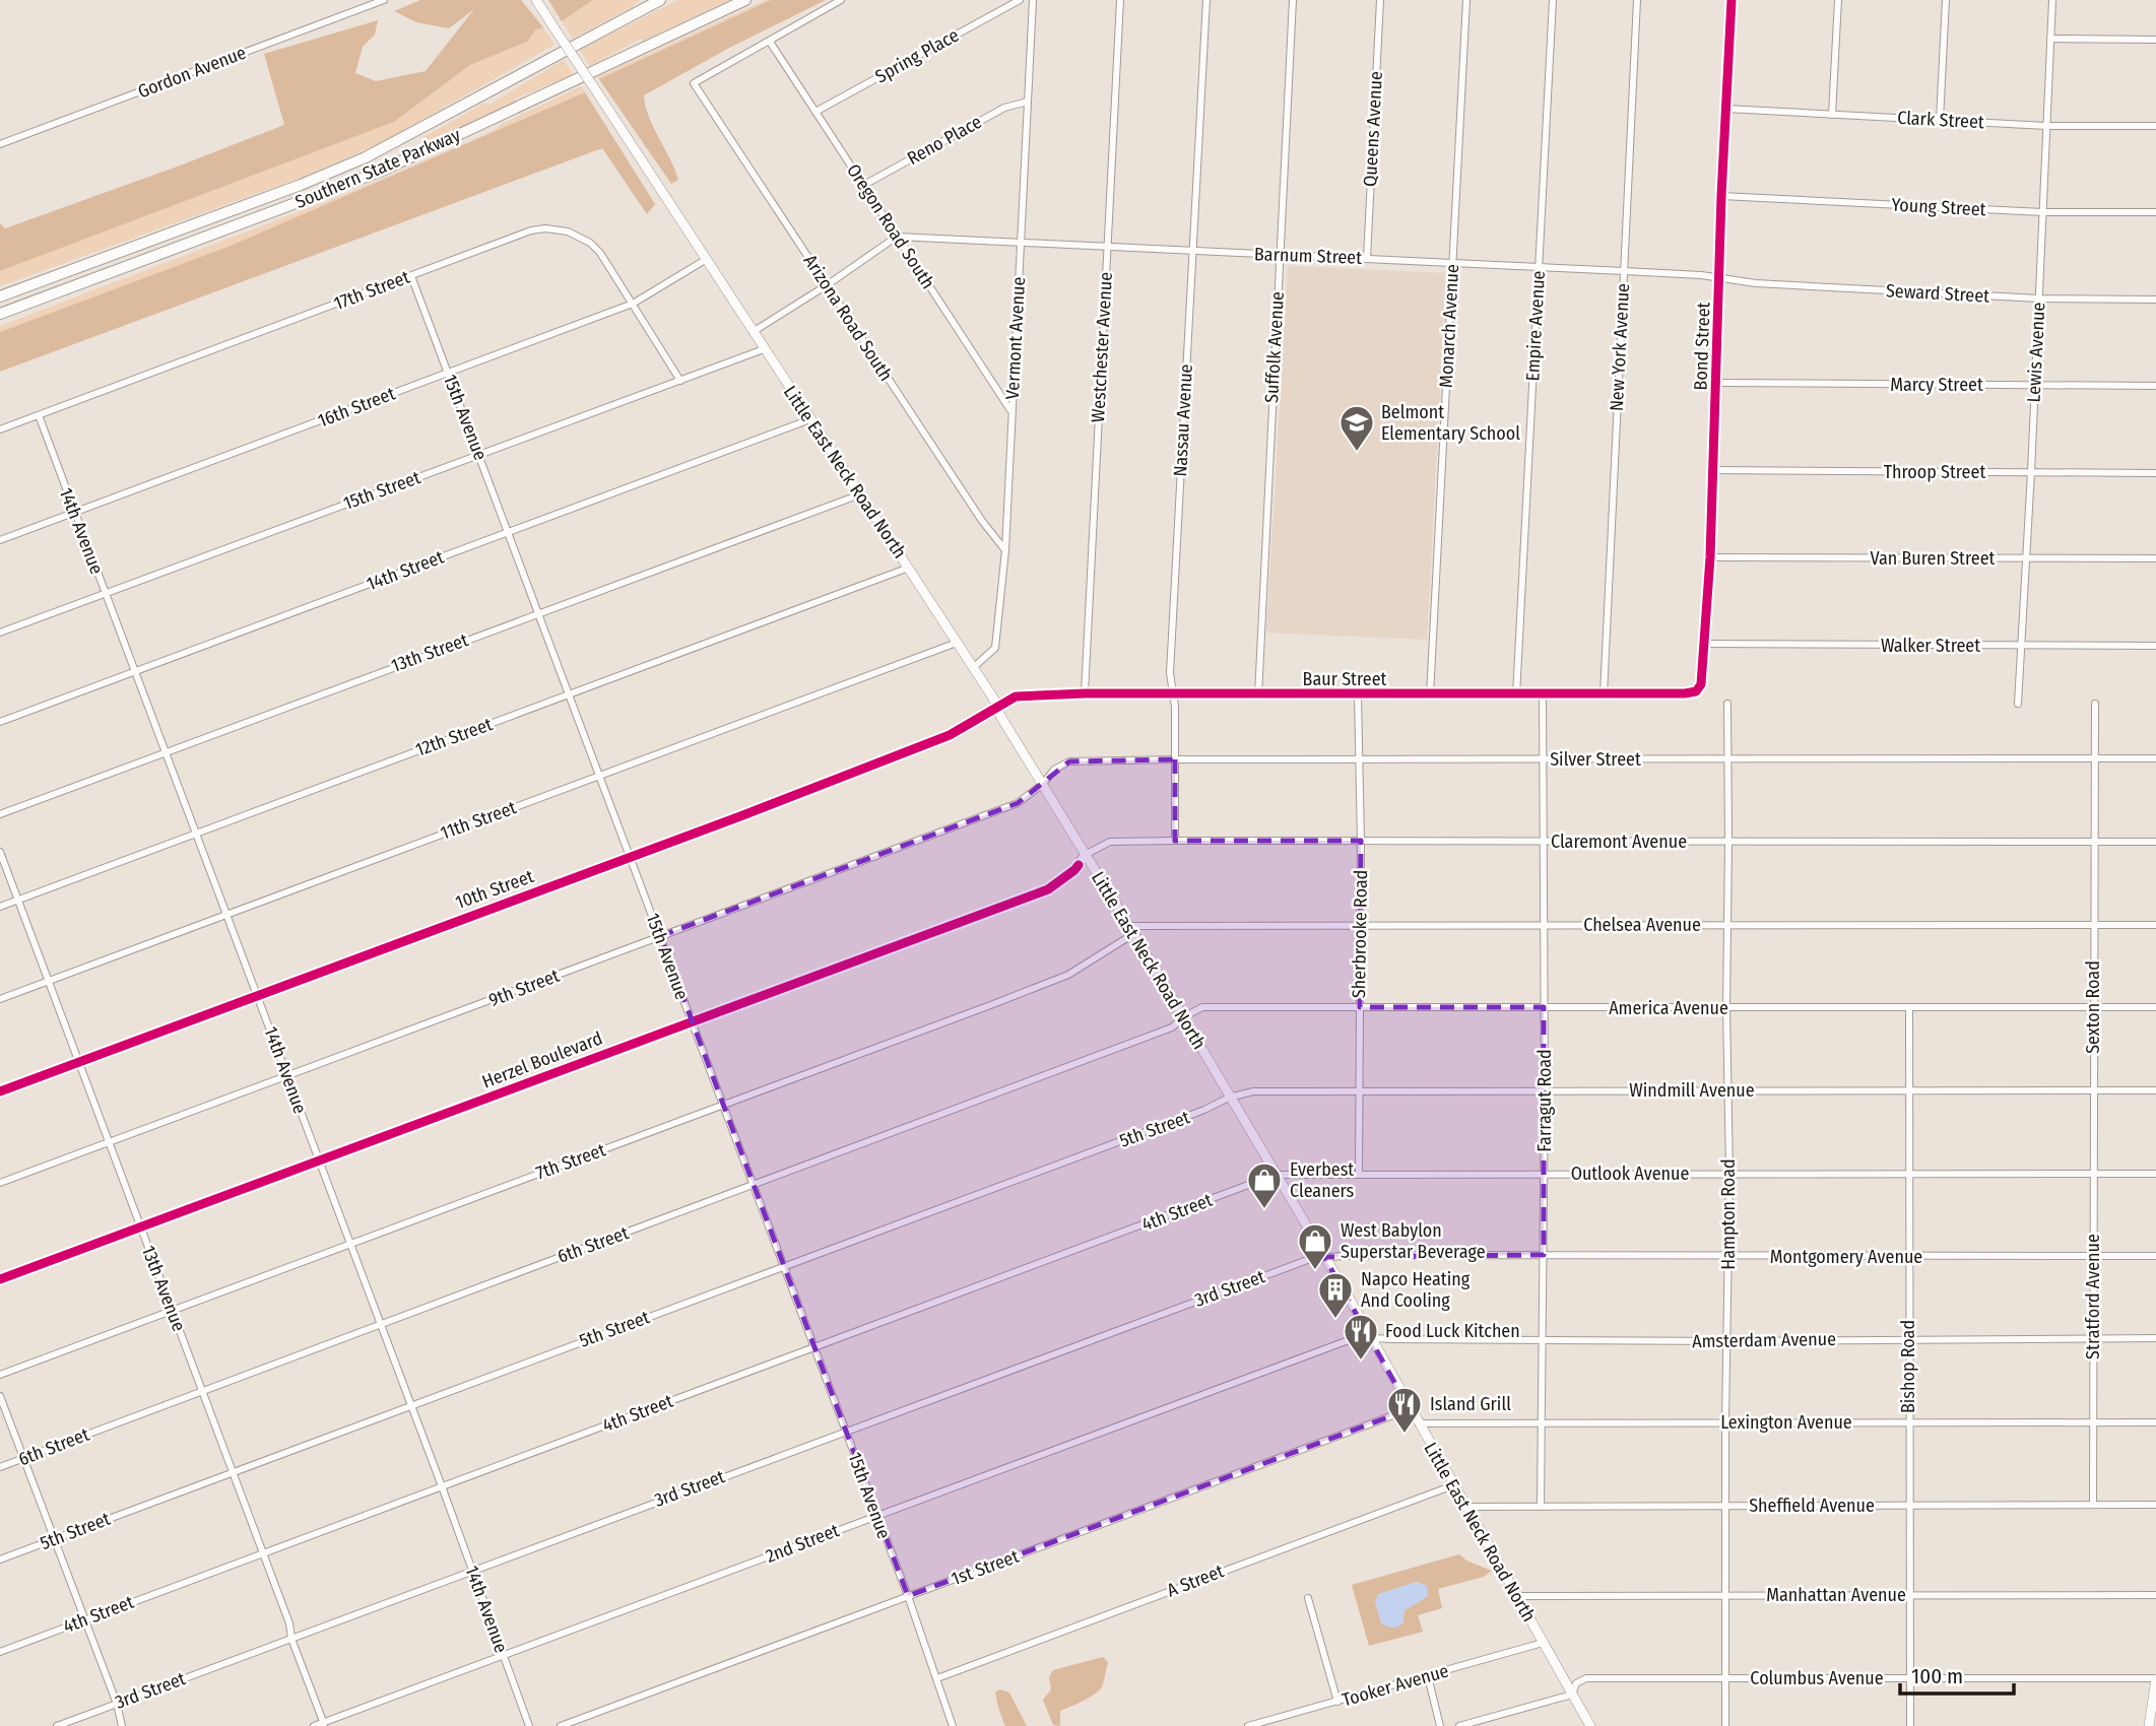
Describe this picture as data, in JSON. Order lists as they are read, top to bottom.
{
  "streets": {
    "highway": ["Southern State Parkway"],
    "main road": ["Little East Neck Road North"],
    "street": [
      "Spring Place",
      "Gordon Avenue",
      "Clark Street",
      "Queens Avenue",
      "Reno Place",
      "Young Street",
      "Oregon Road South",
      "Barnum Street",
      "17th Street",
      "Seward Street",
      "Arizona Road South",
      "Monarch Avenue",
      "Empire Avenue",
      "Vermont Avenue",
      "Bond Street",
      "Westchester Avenue",
      "Suffolk Avenue",
      "New York Avenue",
      "Lewis Avenue",
      "Marcy Street",
      "16th Street",
      "15th Avenue",
      "Nassau Avenue",
      "Throop Street",
      "15th Street",
      "14th Avenue",
      "Van Buren Street",
      "14th Street",
      "Walker Street",
      "13th Street",
      "Baur Street",
      "12th Street",
      "Silver Street",
      "11th Street",
      "Claremont Avenue",
      "10th Street",
      "Chelsea Avenue",
      "Sherbrooke Road",
      "9th Street",
      "Sexton Road",
      "America Avenue",
      "Herzel Boulevard",
      "Windmill Avenue",
      "Farragut Road",
      "5th Street",
      "7th Street",
      "Outlook Avenue",
      "4th Street",
      "Hampton Road",
      "6th Street",
      "Montgomery Avenue",
      "13th Avenue",
      "3rd Street",
      "Stratford Avenue",
      "Amsterdam Avenue",
      "Bishop Road",
      "Lexington Avenue",
      "Sheffield Avenue",
      "2nd Street",
      "1st Street",
      "A Street",
      "Manhattan Avenue",
      "Columbus Avenue",
      "Tooker Avenue"
    ]
  },
  "crossings": [
    ["Spring Place", "Oregon Road South"],
    ["Clark Street", "Bond Street"],
    ["Clark Street", "Lewis Avenue"],
    ["Queens Avenue", "Barnum Street"],
    ["Reno Place", "Oregon Road South"],
    ["Reno Place", "Vermont Avenue"],
    ["Young Street", "Bond Street"],
    ["Young Street", "Lewis Avenue"],
    ["Oregon Road South", "Barnum Street"],
    ["Oregon Road South", "Arizona Road South"],
    ["Oregon Road South", "Vermont Avenue"],
    ["Barnum Street", "Seward Street"],
    ["Barnum Street", "Monarch Avenue"],
    ["Barnum Street", "Empire Avenue"],
    ["Barnum Street", "Vermont Avenue"],
    ["Barnum Street", "Bond Street"],
    ["Barnum Street", "Westchester Avenue"],
    ["Barnum Street", "Suffolk Avenue"],
    ["Barnum Street", "New York Avenue"],
    ["Barnum Street", "Nassau Avenue"],
    ["17th Street", "16th Street"],
    ["17th Street", "15th Avenue"],
    ["17th Street", "15th Street"],
    ["17th Street", "14th Avenue"],
    ["Seward Street", "Bond Street"],
    ["Seward Street", "Lewis Avenue"],
    ["Arizona Road South", "Vermont Avenue"],
    ["Monarch Avenue", "Baur Street"],
    ["Empire Avenue", "Baur Street"],
    ["Vermont Avenue", "Little East Neck Road North"],
    ["Bond Street", "Marcy Street"],
    ["Bond Street", "Throop Street"],
    ["Bond Street", "Van Buren Street"],
    ["Bond Street", "Walker Street"],
    ["Bond Street", "Baur Street"],
    ["Westchester Avenue", "Baur Street"],
    ["Suffolk Avenue", "Baur Street"],
    ["New York Avenue", "Baur Street"],
    ["Lewis Avenue", "Marcy Street"],
    ["Lewis Avenue", "Throop Street"],
    ["Lewis Avenue", "Van Buren Street"],
    ["Lewis Avenue", "Walker Street"],
    ["16th Street", "15th Avenue"],
    ["16th Street", "Little East Neck Road North"],
    ["16th Street", "14th Avenue"],
    ["15th Avenue", "15th Street"],
    ["15th Avenue", "14th Street"],
    ["15th Avenue", "13th Street"],
    ["15th Avenue", "12th Street"],
    ["15th Avenue", "11th Street"],
    ["15th Avenue", "10th Street"],
    ["15th Avenue", "9th Street"],
    ["15th Avenue", "Herzel Boulevard"],
    ["15th Avenue", "5th Street"],
    ["15th Avenue", "7th Street"],
    ["15th Avenue", "4th Street"],
    ["15th Avenue", "6th Street"],
    ["15th Avenue", "3rd Street"],
    ["15th Avenue", "2nd Street"],
    ["15th Avenue", "1st Street"],
    ["15th Avenue", "A Street"],
    ["Nassau Avenue", "Baur Street"],
    ["Nassau Avenue", "Silver Street"],
    ["Nassau Avenue", "Claremont Avenue"],
    ["Little East Neck Road North", "15th Street"],
    ["Little East Neck Road North", "14th Street"],
    ["Little East Neck Road North", "13th Street"],
    ["Little East Neck Road North", "Baur Street"],
    ["Little East Neck Road North", "12th Street"],
    ["Little East Neck Road North", "Silver Street"],
    ["Little East Neck Road North", "11th Street"],
    ["Little East Neck Road North", "Claremont Avenue"],
    ["Little East Neck Road North", "10th Street"],
    ["Little East Neck Road North", "Chelsea Avenue"],
    ["Little East Neck Road North", "9th Street"],
    ["Little East Neck Road North", "America Avenue"],
    ["Little East Neck Road North", "Herzel Boulevard"],
    ["Little East Neck Road North", "Windmill Avenue"],
    ["Little East Neck Road North", "5th Street"],
    ["Little East Neck Road North", "7th Street"],
    ["Little East Neck Road North", "Outlook Avenue"],
    ["Little East Neck Road North", "4th Street"],
    ["Little East Neck Road North", "6th Street"],
    ["Little East Neck Road North", "Montgomery Avenue"],
    ["Little East Neck Road North", "3rd Street"],
    ["Little East Neck Road North", "Amsterdam Avenue"],
    ["Little East Neck Road North", "Lexington Avenue"],
    ["Little East Neck Road North", "Sheffield Avenue"],
    ["Little East Neck Road North", "2nd Street"],
    ["Little East Neck Road North", "1st Street"],
    ["Little East Neck Road North", "A Street"],
    ["Little East Neck Road North", "Manhattan Avenue"],
    ["Little East Neck Road North", "Columbus Avenue"],
    ["Little East Neck Road North", "Tooker Avenue"],
    ["15th Street", "14th Avenue"],
    ["14th Avenue", "14th Street"],
    ["14th Avenue", "13th Street"],
    ["14th Avenue", "12th Street"],
    ["14th Avenue", "11th Street"],
    ["14th Avenue", "10th Street"],
    ["14th Avenue", "9th Street"],
    ["14th Avenue", "Herzel Boulevard"],
    ["14th Avenue", "5th Street"],
    ["14th Avenue", "7th Street"],
    ["14th Avenue", "4th Street"],
    ["14th Avenue", "6th Street"],
    ["14th Avenue", "3rd Street"],
    ["14th Avenue", "2nd Street"],
    ["Baur Street", "10th Street"],
    ["Baur Street", "Sherbrooke Road"],
    ["Baur Street", "Farragut Road"],
    ["12th Street", "13th Avenue"],
    ["Silver Street", "Sherbrooke Road"],
    ["Silver Street", "9th Street"],
    ["Silver Street", "Farragut Road"],
    ["Silver Street", "Hampton Road"],
    ["11th Street", "13th Avenue"],
    ["Claremont Avenue", "Sherbrooke Road"],
    ["Claremont Avenue", "Herzel Boulevard"],
    ["Claremont Avenue", "Farragut Road"],
    ["Claremont Avenue", "Hampton Road"],
    ["10th Street", "13th Avenue"],
    ["Chelsea Avenue", "Sherbrooke Road"],
    ["Chelsea Avenue", "Sexton Road"],
    ["Chelsea Avenue", "Farragut Road"],
    ["Chelsea Avenue", "7th Street"],
    ["Chelsea Avenue", "Hampton Road"],
    ["Sherbrooke Road", "America Avenue"],
    ["Sherbrooke Road", "Windmill Avenue"],
    ["Sherbrooke Road", "Outlook Avenue"],
    ["9th Street", "13th Avenue"],
    ["Sexton Road", "America Avenue"],
    ["Sexton Road", "Windmill Avenue"],
    ["Sexton Road", "Stratford Avenue"],
    ["America Avenue", "Farragut Road"],
    ["America Avenue", "Hampton Road"],
    ["America Avenue", "6th Street"],
    ["America Avenue", "Bishop Road"],
    ["Herzel Boulevard", "13th Avenue"],
    ["Windmill Avenue", "Farragut Road"],
    ["Windmill Avenue", "5th Street"],
    ["Windmill Avenue", "Hampton Road"],
    ["Windmill Avenue", "Stratford Avenue"],
    ["Windmill Avenue", "Bishop Road"],
    ["Farragut Road", "Outlook Avenue"],
    ["Farragut Road", "Montgomery Avenue"],
    ["Farragut Road", "Amsterdam Avenue"],
    ["Farragut Road", "Lexington Avenue"],
    ["Farragut Road", "Sheffield Avenue"],
    ["5th Street", "13th Avenue"],
    ["7th Street", "13th Avenue"],
    ["Outlook Avenue", "4th Street"],
    ["Outlook Avenue", "Hampton Road"],
    ["Outlook Avenue", "Stratford Avenue"],
    ["Outlook Avenue", "Bishop Road"],
    ["4th Street", "13th Avenue"],
    ["Hampton Road", "Montgomery Avenue"],
    ["Hampton Road", "Amsterdam Avenue"],
    ["Hampton Road", "Lexington Avenue"],
    ["Hampton Road", "Sheffield Avenue"],
    ["Hampton Road", "Manhattan Avenue"],
    ["Hampton Road", "Columbus Avenue"],
    ["6th Street", "13th Avenue"],
    ["Montgomery Avenue", "3rd Street"],
    ["Montgomery Avenue", "Stratford Avenue"],
    ["Montgomery Avenue", "Bishop Road"],
    ["13th Avenue", "3rd Street"],
    ["13th Avenue", "2nd Street"],
    ["Stratford Avenue", "Amsterdam Avenue"],
    ["Stratford Avenue", "Lexington Avenue"],
    ["Stratford Avenue", "Sheffield Avenue"],
    ["Amsterdam Avenue", "Bishop Road"],
    ["Amsterdam Avenue", "2nd Street"],
    ["Bishop Road", "Lexington Avenue"],
    ["Bishop Road", "Sheffield Avenue"],
    ["Bishop Road", "Manhattan Avenue"],
    ["Bishop Road", "Columbus Avenue"]
  ],
  "places": {
    "school or university": ["Belmont Elementary School"],
    "shop": ["Everbest Cleaners", "West Babylon Superstar Beverage"],
    "building": ["Napco Heating And Cooling"],
    "restaurant": ["Food Luck Kitchen", "Island Grill"]
  },
  "scale_bar": "100 m"
}
